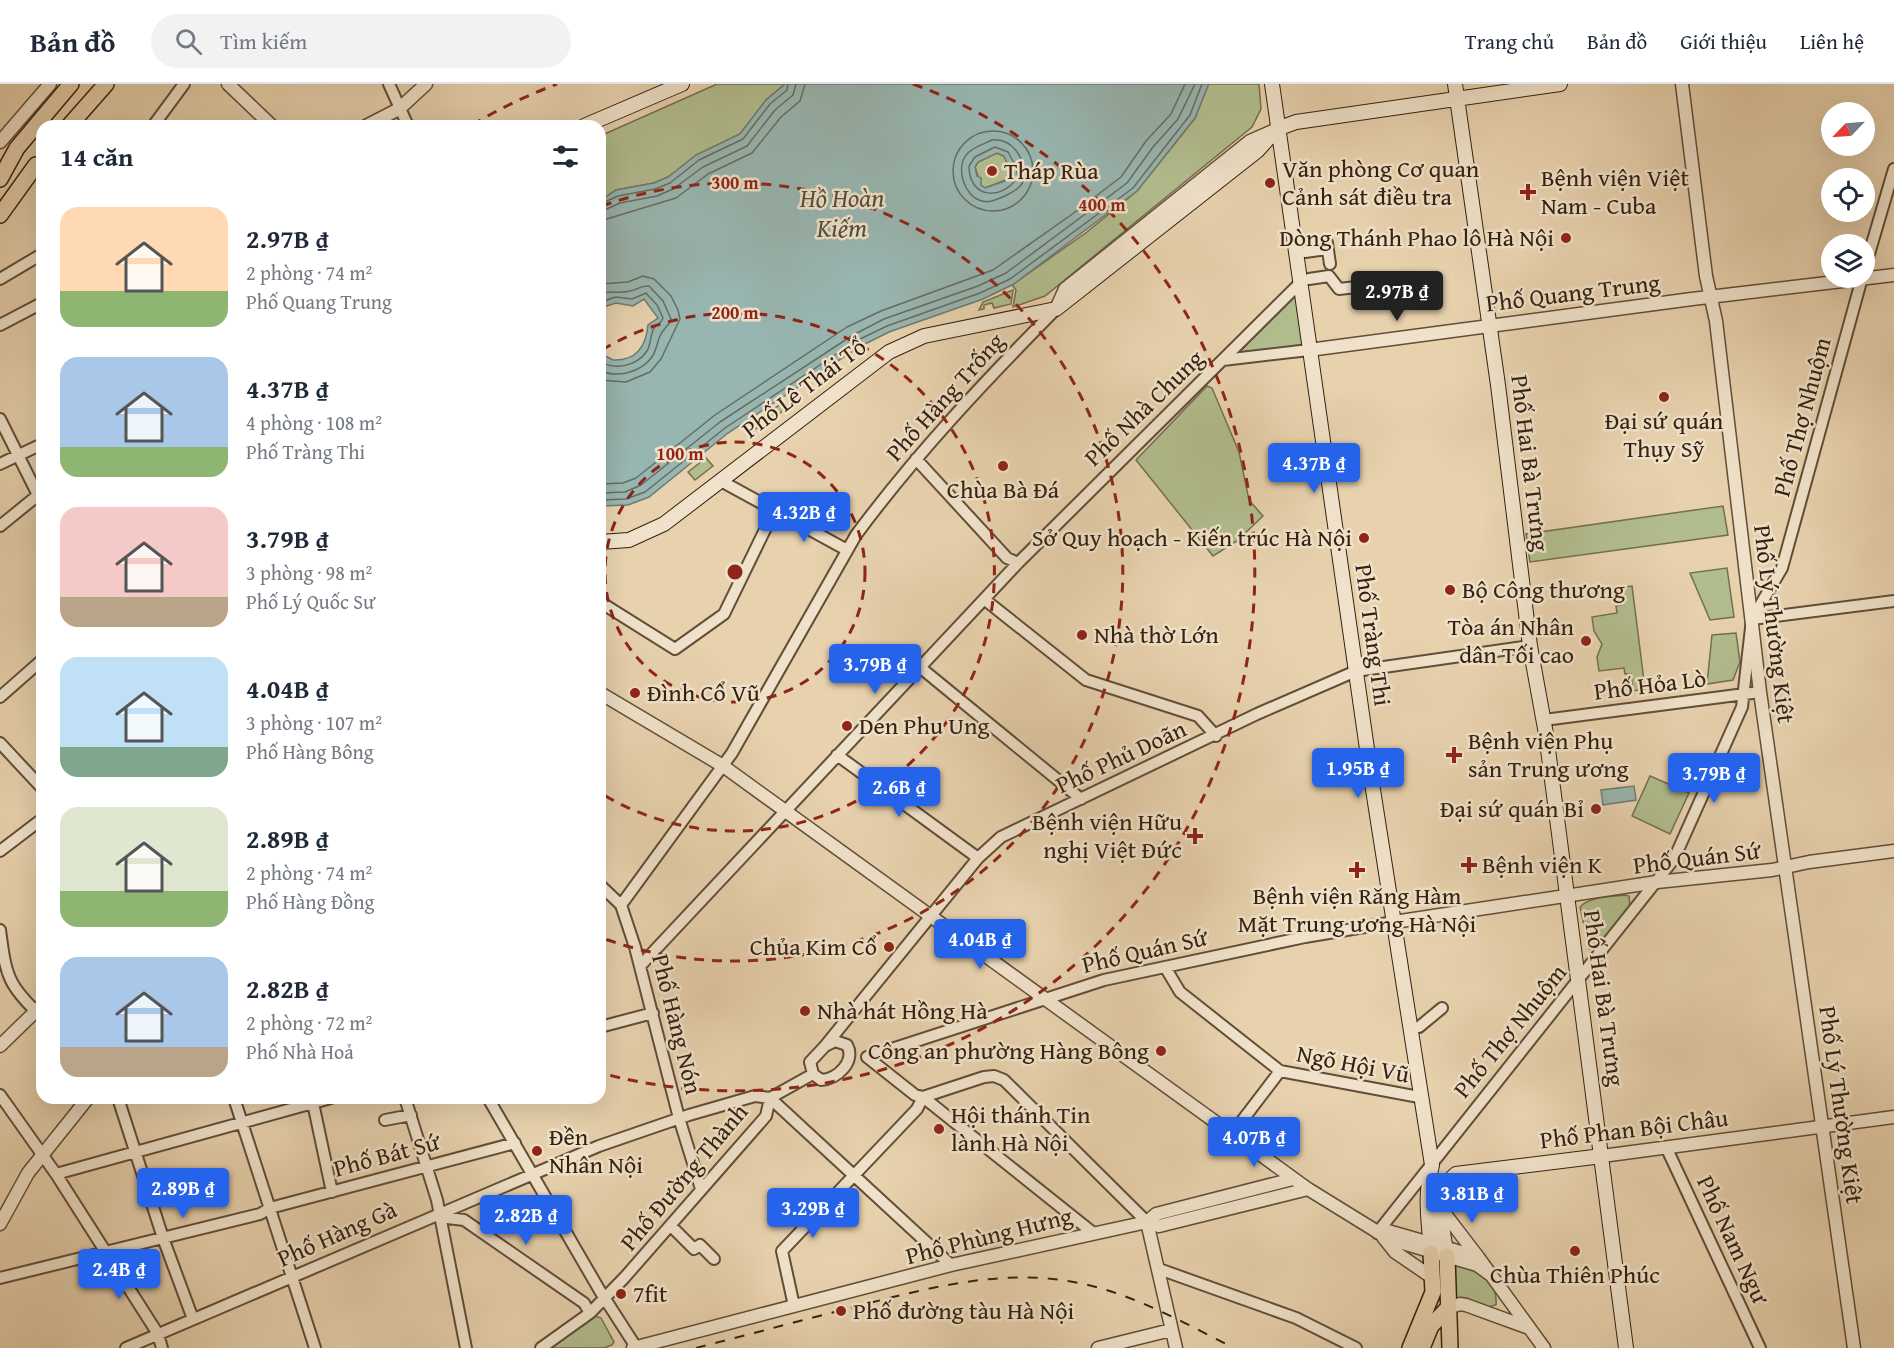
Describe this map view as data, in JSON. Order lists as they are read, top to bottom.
{
  "streets": {
    "main road": [
      "Phố Lê Thái Tổ",
      "Phố Hai Bà Trưng",
      "Phố Tràng Thi",
      "Phố Phan Bội Châu"
    ],
    "street": [
      "Phố Quang Trung",
      "Phố Hàng Trống",
      "Phố Nhà Chung",
      "Phố Thợ Nhuộm",
      "Phố Lý Thường Kiệt",
      "Phố Hỏa Lò",
      "Phố Phủ Doãn",
      "Phố Quán Sứ",
      "Phố Hàng Nón",
      "Ngõ Hội Vũ",
      "Phố Bát Sứ",
      "Phố Đường Thành",
      "Phố Hàng Gà",
      "Phố Phùng Hưng",
      "Phố Nam Ngư"
    ]
  },
  "crossings": [
    ["Phố Quang Trung", "Phố Nhà Chung"],
    ["Phố Quang Trung", "Phố Hai Bà Trưng"],
    ["Phố Quang Trung", "Phố Lý Thường Kiệt"],
    ["Phố Quang Trung", "Phố Tràng Thi"],
    ["Phố Lê Thái Tổ", "Phố Hàng Trống"],
    ["Phố Lê Thái Tổ", "Phố Tràng Thi"],
    ["Phố Hàng Trống", "Phố Hàng Nón"],
    ["Phố Nhà Chung", "Phố Tràng Thi"],
    ["Phố Nhà Chung", "Phố Hàng Nón"],
    ["Phố Thợ Nhuộm", "Phố Hai Bà Trưng"],
    ["Phố Thợ Nhuộm", "Phố Lý Thường Kiệt"],
    ["Phố Thợ Nhuộm", "Phố Tràng Thi"],
    ["Phố Thợ Nhuộm", "Phố Hỏa Lò"],
    ["Phố Thợ Nhuộm", "Phố Quán Sứ"],
    ["Phố Hai Bà Trưng", "Phố Hỏa Lò"],
    ["Phố Hai Bà Trưng", "Phố Phủ Doãn"],
    ["Phố Hai Bà Trưng", "Phố Quán Sứ"],
    ["Phố Hai Bà Trưng", "Phố Phan Bội Châu"],
    ["Phố Lý Thường Kiệt", "Phố Hỏa Lò"],
    ["Phố Lý Thường Kiệt", "Phố Quán Sứ"],
    ["Phố Lý Thường Kiệt", "Phố Phan Bội Châu"],
    ["Phố Tràng Thi", "Phố Phủ Doãn"],
    ["Phố Tràng Thi", "Phố Quán Sứ"],
    ["Phố Tràng Thi", "Ngõ Hội Vũ"],
    ["Phố Tràng Thi", "Phố Phan Bội Châu"],
    ["Phố Quán Sứ", "Ngõ Hội Vũ"],
    ["Phố Hàng Nón", "Phố Đường Thành"],
    ["Phố Hàng Nón", "Phố Hàng Gà"],
    ["Phố Phan Bội Châu", "Phố Nam Ngư"],
    ["Phố Đường Thành", "Phố Hàng Gà"]
  ],
  "water": ["Hồ Hoàn Kiếm"],
  "places": {
    "other": [
      "Tháp Rùa",
      "Văn phòng Cơ quan Cảnh sát điều tra",
      "Dòng Thánh Phao lô Hà Nội",
      "Đại sứ quán Thụy Sỹ",
      "Chùa Bà Đá",
      "Sở Quy hoạch - Kiến trúc Hà Nội",
      "Bộ Công thương",
      "Nhà thờ Lớn",
      "Tòa án Nhân dân Tối cao",
      "Đình Cổ Vũ",
      "Den Phu Ung",
      "Đại sứ quán Bỉ",
      "Chủa Kim Cổ",
      "Nhà hát Hồng Hà",
      "Công an phường Hàng Bông",
      "Hội thánh Tin lành Hà Nội",
      "Đền Nhân Nội",
      "Chùa Thiên Phúc",
      "7fit",
      "Phố đường tàu Hà Nội"
    ],
    "health": [
      "Bệnh viện Việt Nam - Cuba",
      "Bệnh viện Phụ sản Trung ương",
      "Bệnh viện Hữu nghị Việt Đức",
      "Bệnh viện K",
      "Bệnh viện Răng Hàm Mặt Trung ương Hà Nội"
    ]
  },
  "north": "bottom left",
  "page": {
    "header": "Bản đồ",
    "search": "Tìm kiếm",
    "nav": [
      "Trang chủ",
      "Bản đồ",
      "Giới thiệu",
      "Liên hệ"
    ],
    "heading": "14 căn",
    "list": [
      {
        "name": "2.97B ₫",
        "note": "2 phòng · 74 m² · Phố Quang Trung"
      },
      {
        "name": "4.37B ₫",
        "note": "4 phòng · 108 m² · Phố Tràng Thi"
      },
      {
        "name": "3.79B ₫",
        "note": "3 phòng · 98 m² · Phố Lý Quốc Sư"
      },
      {
        "name": "4.04B ₫",
        "note": "3 phòng · 107 m² · Phố Hàng Bông"
      },
      {
        "name": "2.89B ₫",
        "note": "2 phòng · 74 m² · Phố Hàng Đồng"
      },
      {
        "name": "2.82B ₫",
        "note": "2 phòng · 72 m² · Phố Nhà Hoả"
      }
    ],
    "price": [
      "2.97B ₫",
      "4.37B ₫",
      "4.32B ₫",
      "3.79B ₫",
      "1.95B ₫",
      "3.79B ₫",
      "2.6B ₫",
      "4.04B ₫",
      "4.07B ₫",
      "2.89B ₫",
      "3.81B ₫",
      "3.29B ₫",
      "2.82B ₫",
      "2.4B ₫"
    ]
  },
  "rings": [
    "300 m",
    "400 m",
    "200 m",
    "100 m"
  ]
}
